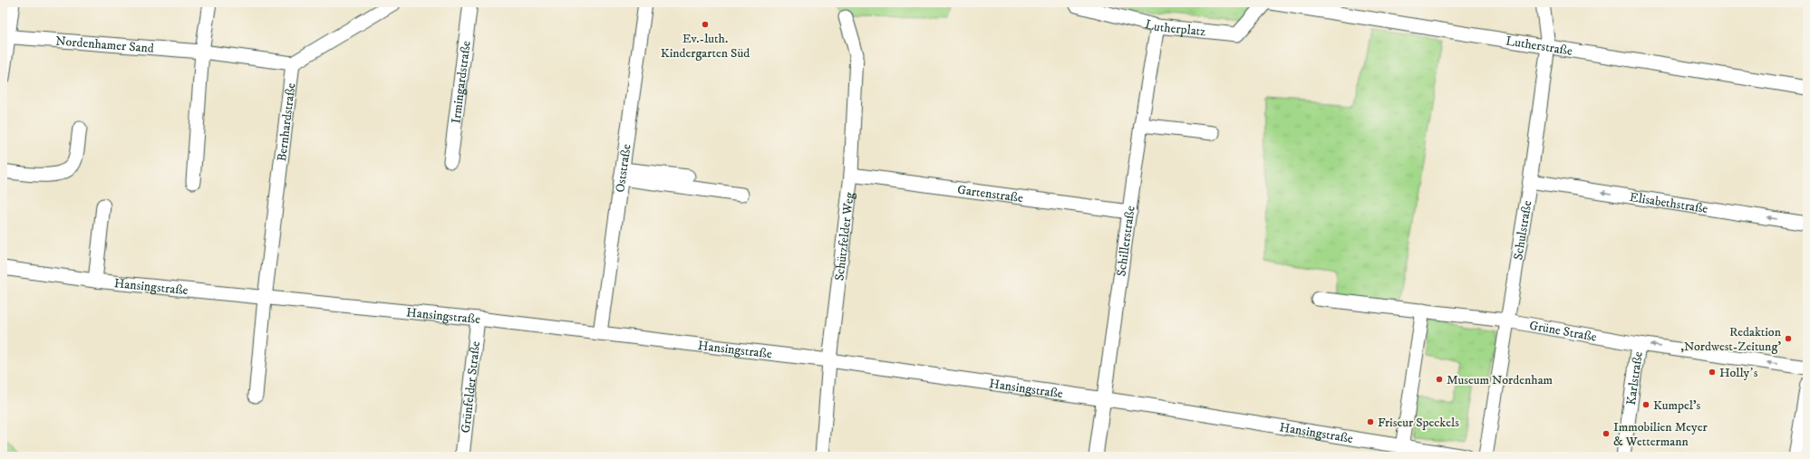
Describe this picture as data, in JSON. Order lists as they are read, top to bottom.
{
  "streets": {
    "street": [
      "Lutherplatz",
      "Nordenhamer Sand",
      "Lutherstraße",
      "Irmingardstraße",
      "Bernhardstraße",
      "Oststraße",
      "Gartenstraße",
      "Elisabethstraße",
      "Schulstraße",
      "Schützfelder Weg",
      "Schillerstraße",
      "Hansingstraße",
      "Grüne Straße",
      "Karlstraße",
      "Grünfelder Straße"
    ]
  },
  "crossings": [
    ["Lutherplatz", "Schillerstraße"],
    ["Nordenhamer Sand", "Bernhardstraße"],
    ["Lutherstraße", "Schulstraße"],
    ["Bernhardstraße", "Hansingstraße"],
    ["Oststraße", "Hansingstraße"],
    ["Gartenstraße", "Schützfelder Weg"],
    ["Gartenstraße", "Schillerstraße"],
    ["Elisabethstraße", "Schulstraße"],
    ["Schulstraße", "Grüne Straße"],
    ["Schützfelder Weg", "Hansingstraße"],
    ["Schillerstraße", "Hansingstraße"],
    ["Hansingstraße", "Grünfelder Straße"],
    ["Grüne Straße", "Karlstraße"]
  ],
  "one_way": ["Elisabethstraße"],
  "places": [
    "Ev.-luth. Kindergarten Süd",
    "Redaktion ,Nordwest-Zeitung'",
    "Hollyʼs",
    "Museum Nordenham",
    "Kumpel's",
    "Friseur Speckels",
    "Immobilien Meyer & Wettermann"
  ]
}
